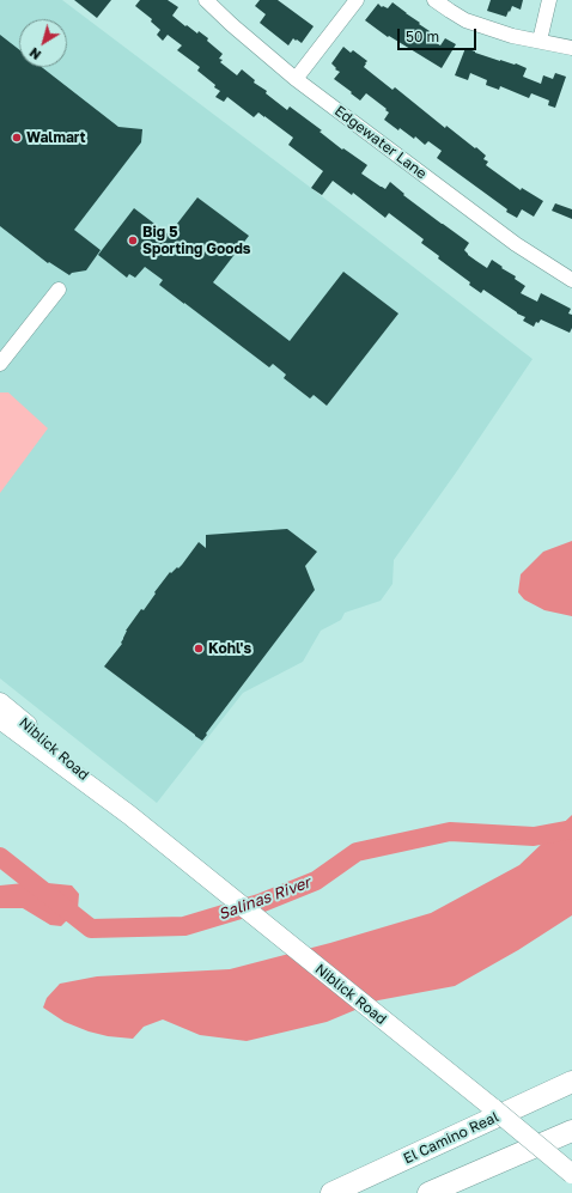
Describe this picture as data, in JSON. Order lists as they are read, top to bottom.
{
  "streets": {
    "highway": ["El Camino Real"],
    "main road": ["Niblick Road"],
    "street": ["Edgewater Lane"]
  },
  "water": ["Salinas River"],
  "places": ["Walmart", "Big 5 Sporting Goods", "Kohl's"],
  "scale_bar": "50 m",
  "north": "bottom left"
}
